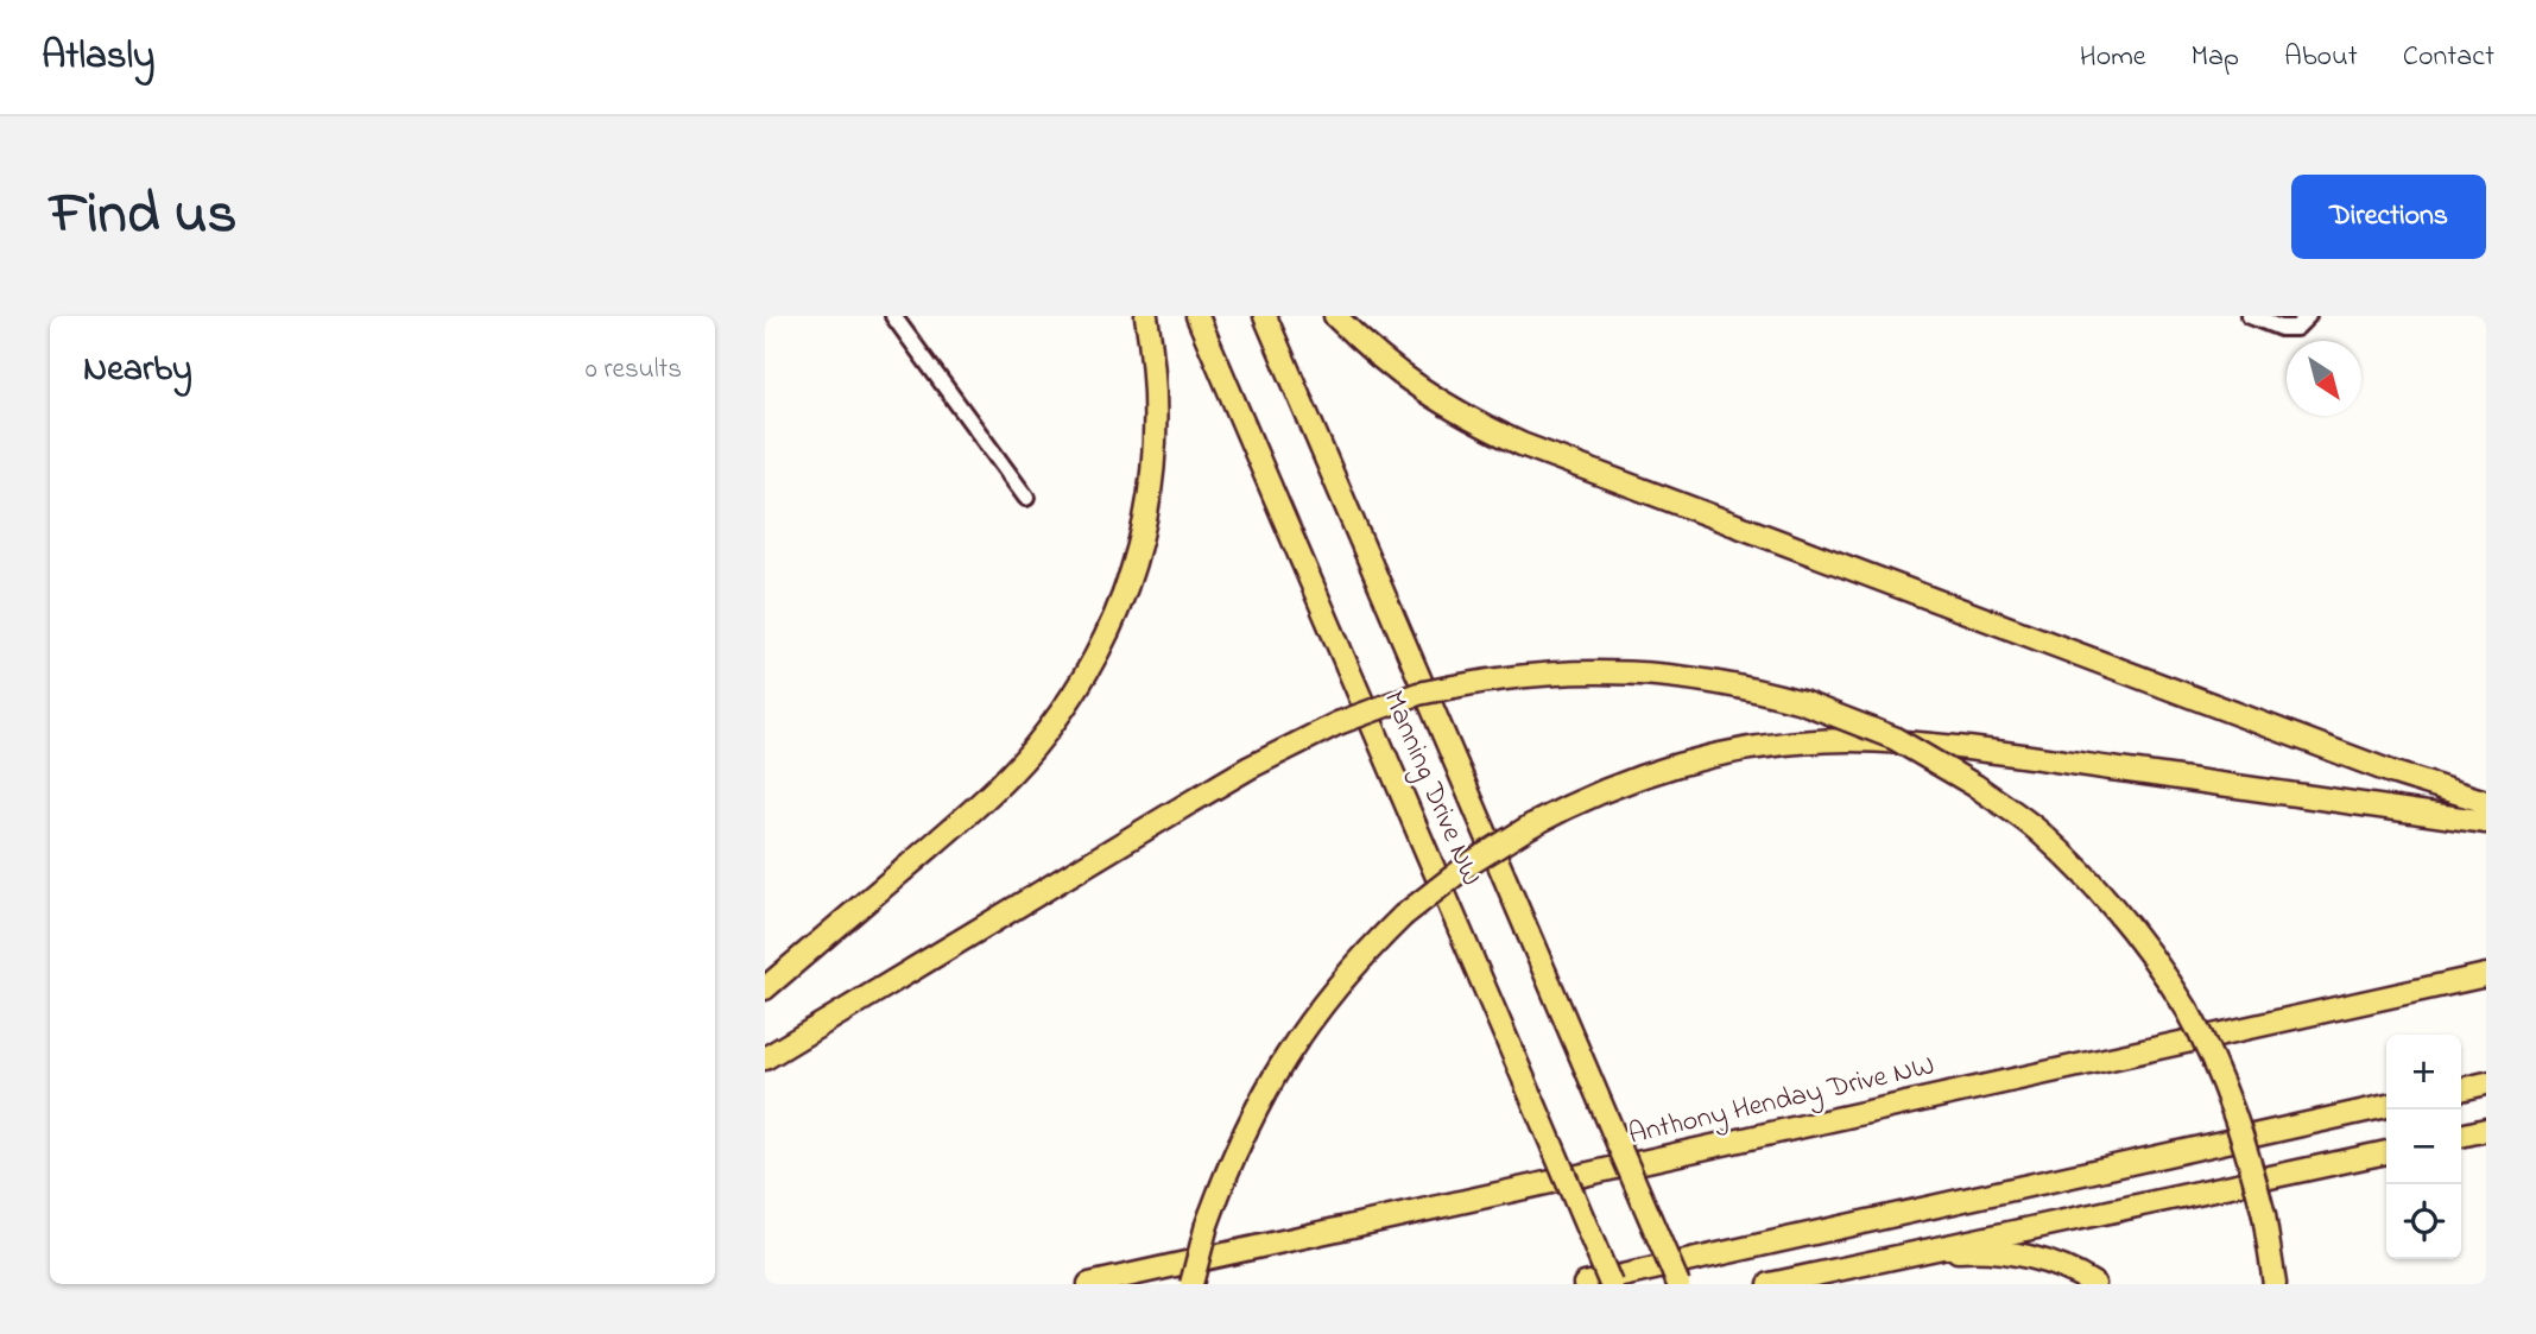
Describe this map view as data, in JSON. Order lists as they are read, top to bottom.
{
  "streets": {
    "highway": ["Manning Drive NW", "Anthony Henday Drive NW"]
  },
  "north": "bottom right",
  "page": {
    "header": "Atlasly",
    "nav": [
      "Home",
      "Map",
      "About",
      "Contact"
    ],
    "title": "Find us",
    "buttons": "Directions",
    "heading": ["Nearby", "0 results"],
    "map_buttons": ["+", "−"]
  }
}
